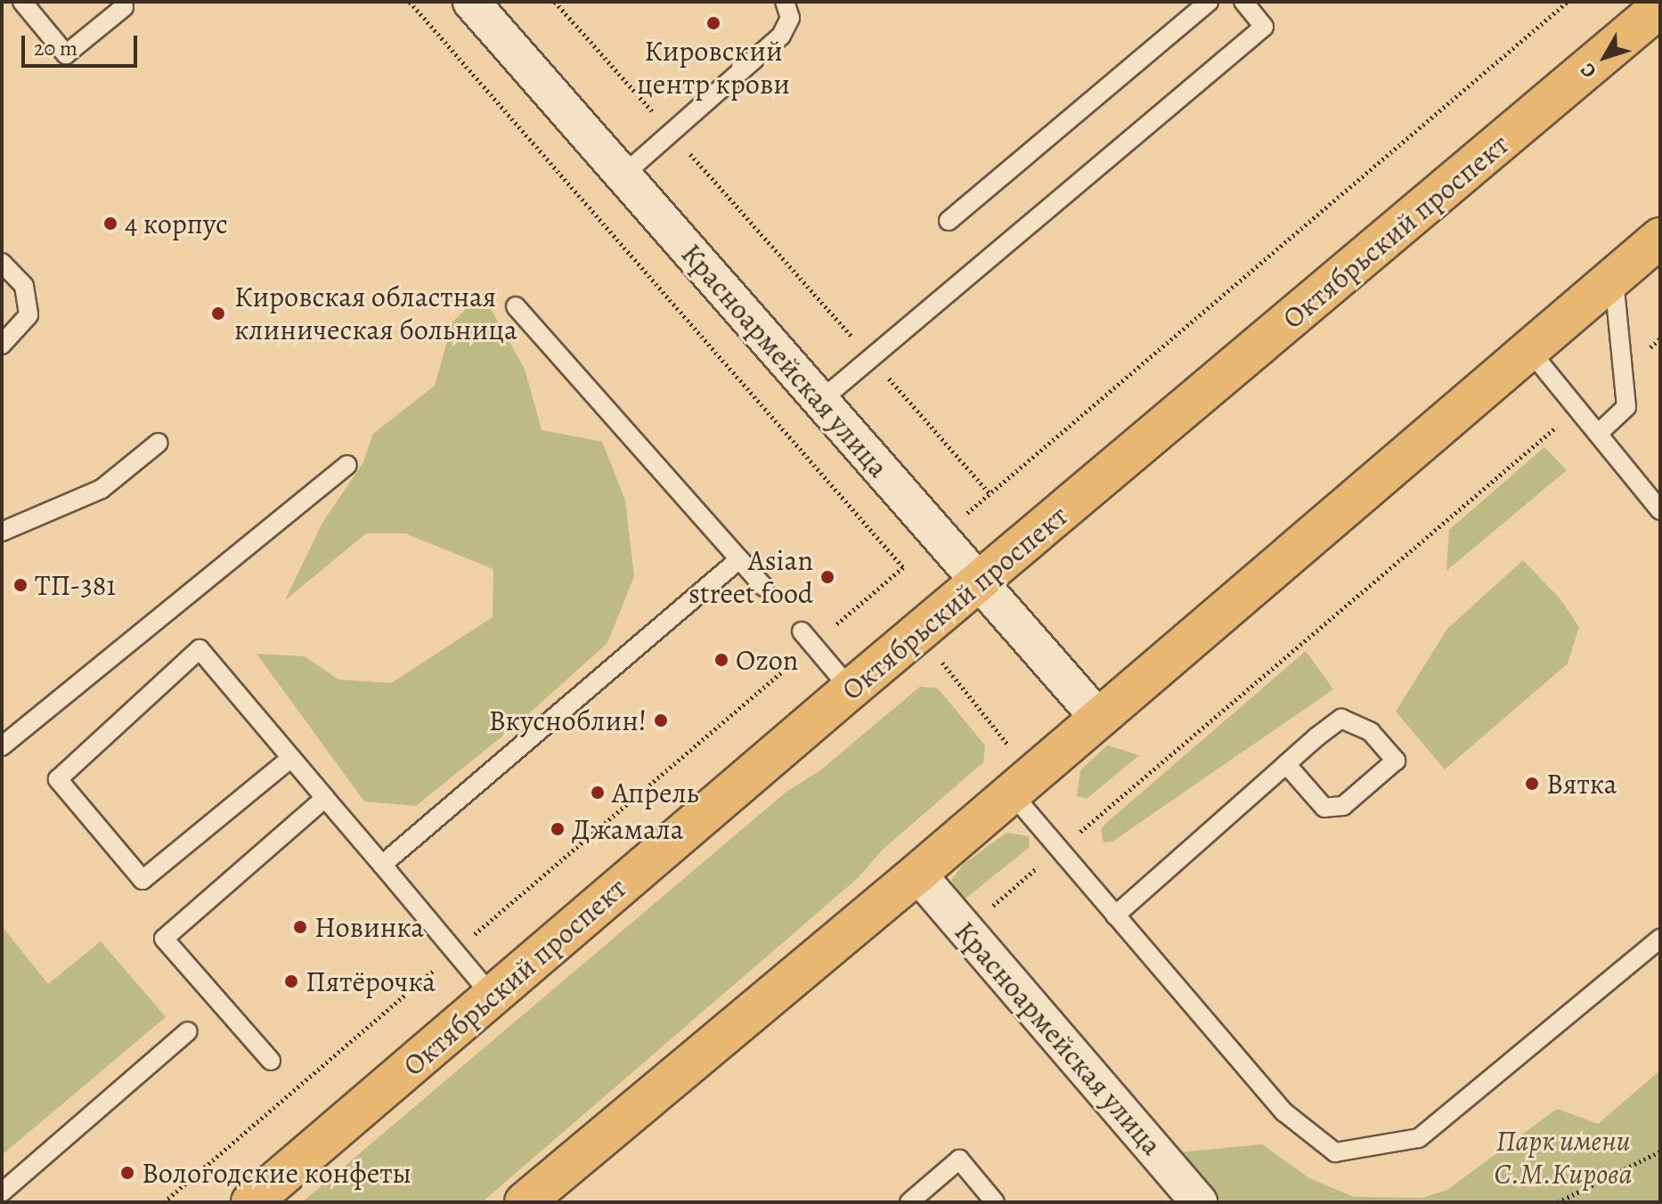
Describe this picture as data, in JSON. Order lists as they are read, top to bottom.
{
  "streets": {
    "main road": ["Октябрьский проспект"],
    "street": ["Красноармейская улица"]
  },
  "crossings": [
    ["Октябрьский проспект", "Красноармейская улица"]
  ],
  "parks": ["Парк имени С.М.Кирова"],
  "places": [
    "Кировский центр крови",
    "4 корпус",
    "Кировская областная клиническая больница",
    "Asian street food",
    "ТП-381",
    "Ozon",
    "Вкусноблин!",
    "Вятка",
    "Апрель",
    "Джамала",
    "Новинка",
    "Пятёрочка",
    "Вологодские конфеты"
  ],
  "scale_bar": "20 m",
  "north": "bottom left"
}
